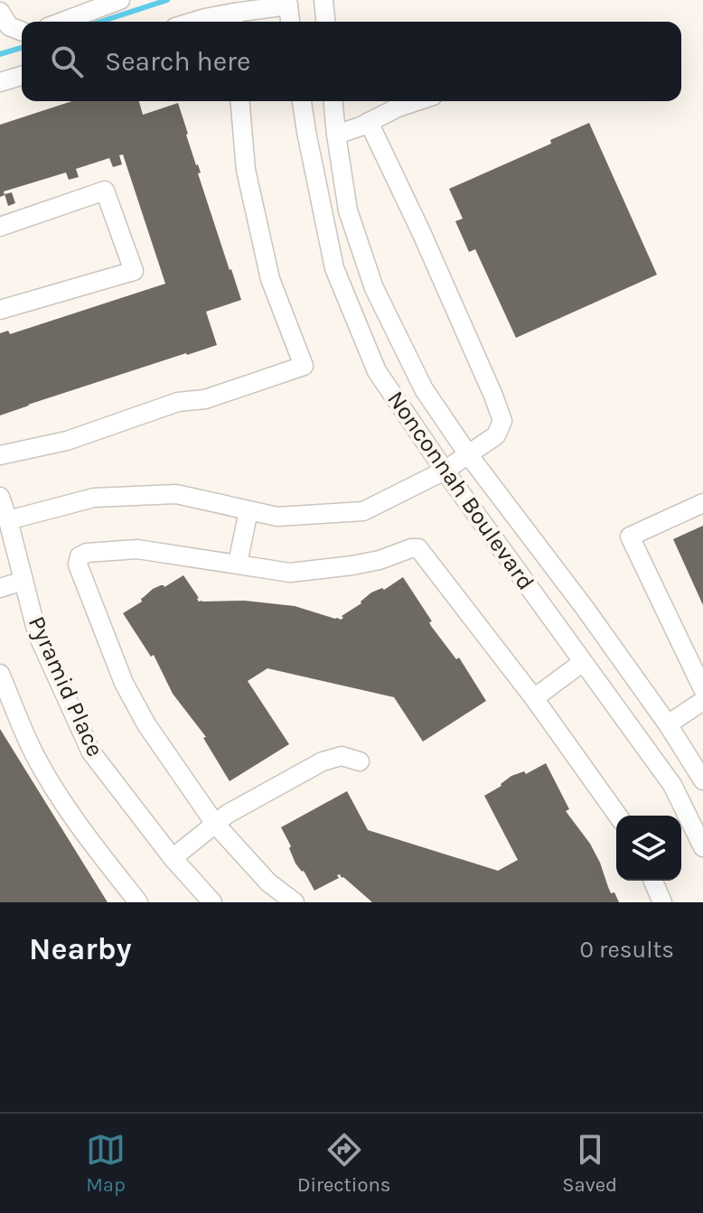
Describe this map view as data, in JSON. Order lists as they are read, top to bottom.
{
  "streets": {
    "street": ["Nonconnah Boulevard", "Pyramid Place"]
  },
  "page": {
    "search": "Search here",
    "heading": ["Nearby", "0 results"],
    "nav": ["Map", "Directions", "Saved"]
  }
}
